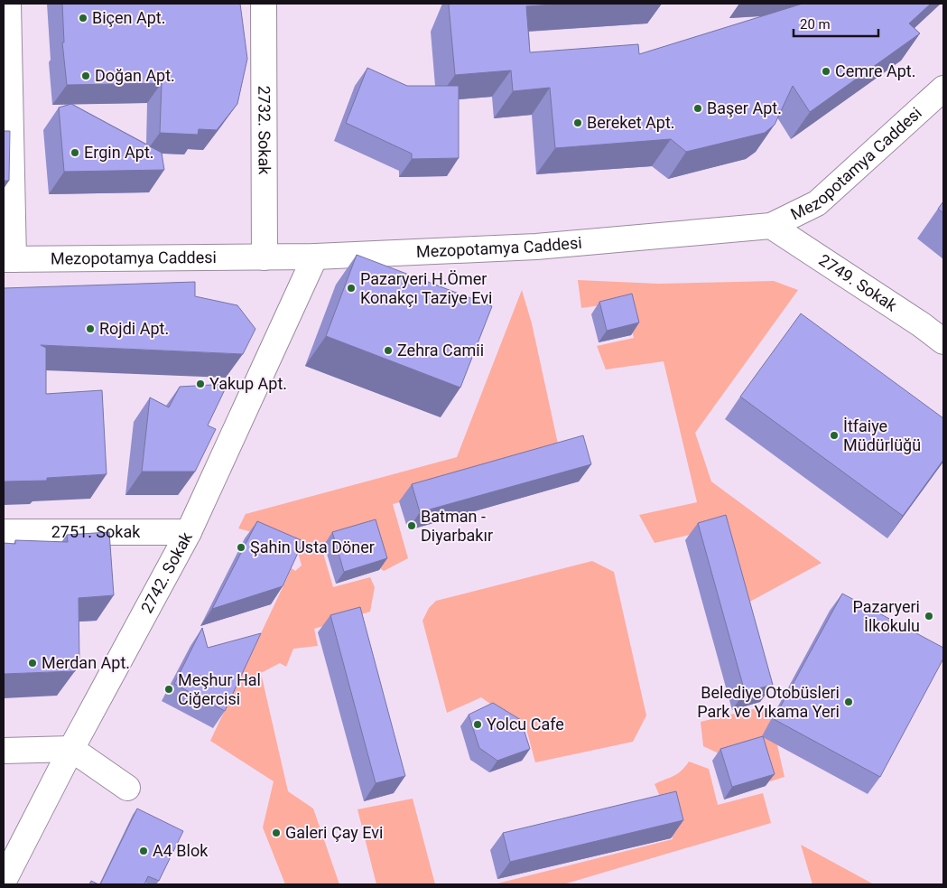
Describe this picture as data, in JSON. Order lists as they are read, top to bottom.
{
  "streets": {
    "street": [
      "2732. Sokak",
      "Mezopotamya Caddesi",
      "2749. Sokak",
      "2751. Sokak",
      "2742. Sokak"
    ]
  },
  "crossings": [
    ["2732. Sokak", "Mezopotamya Caddesi"],
    ["Mezopotamya Caddesi", "2749. Sokak"],
    ["Mezopotamya Caddesi", "2742. Sokak"],
    ["2751. Sokak", "2742. Sokak"]
  ],
  "places": [
    "Biçen Apt.",
    "Cemre Apt.",
    "Doğan Apt.",
    "Başer Apt.",
    "Bereket Apt.",
    "Ergin Apt.",
    "Pazaryeri H.Ömer Konakçı Taziye Evi",
    "Rojdi Apt.",
    "Zehra Camii",
    "Yakup Apt.",
    "İtfaiye Müdürlüğü",
    "Batman - Diyarbakır",
    "Şahin Usta Döner",
    "Pazaryeri İlkokulu",
    "Merdan Apt.",
    "Meşhur Hal Ciğercisi",
    "Belediye Otobüsleri Park ve Yıkama Yeri",
    "Yolcu Cafe",
    "Galeri Çay Evi",
    "A4 Blok"
  ],
  "scale_bar": "20 m"
}
